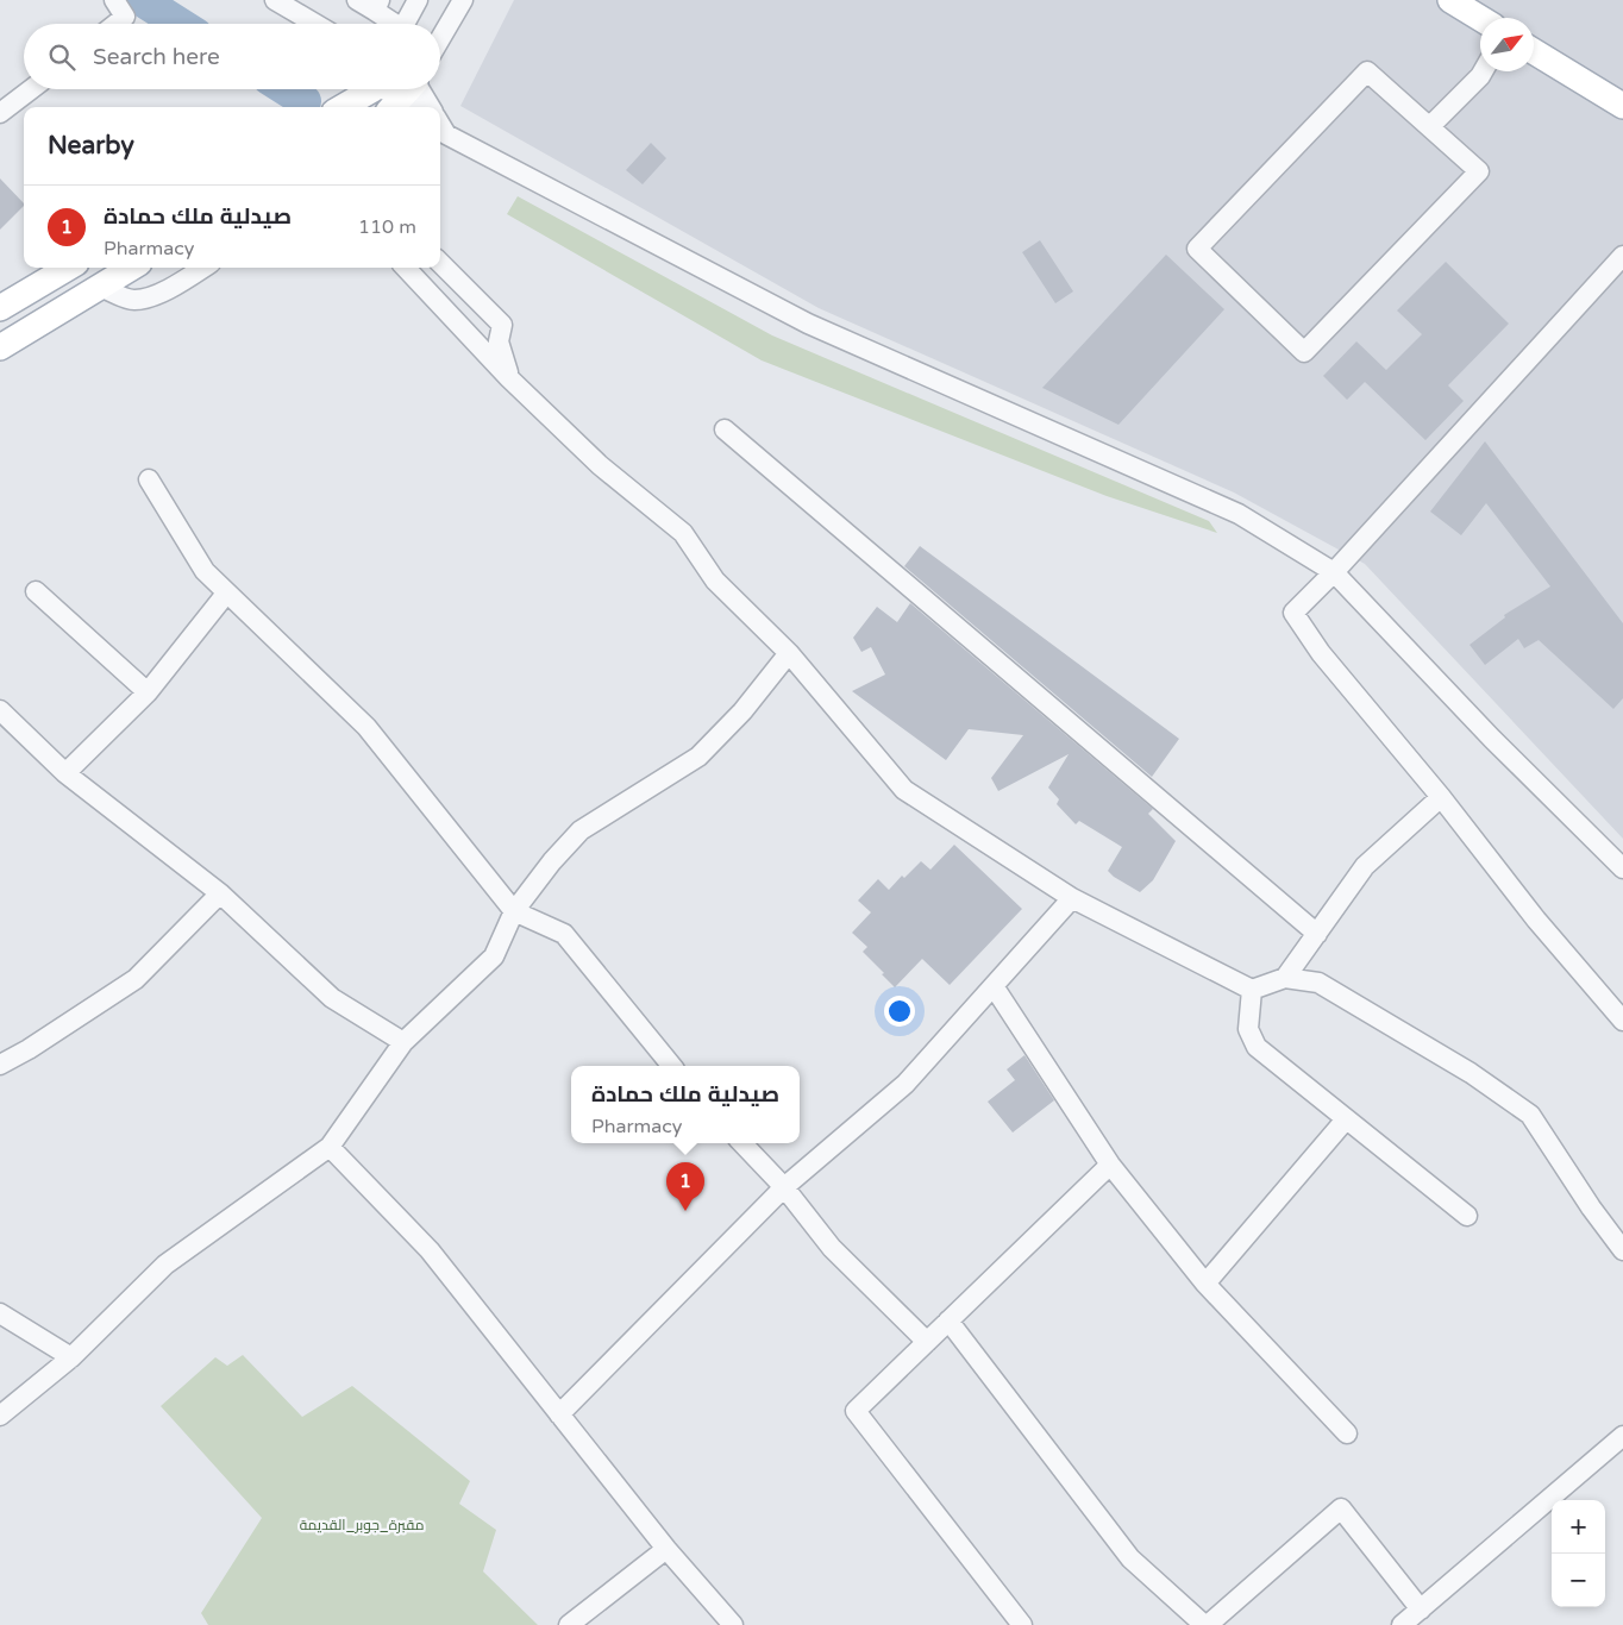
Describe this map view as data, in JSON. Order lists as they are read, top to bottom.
{
  "parks": ["مقبرة_جوبر_القديمة"],
  "north": "top right",
  "page": {
    "search": "Search here",
    "heading": "Nearby",
    "list": [
      {
        "mark": "1",
        "name": "صيدلية ملك حمادة",
        "note": "Pharmacy",
        "value": "110 m"
      }
    ],
    "popup": ["صيدلية ملك حمادة", "Pharmacy"],
    "pins": "1",
    "map_buttons": ["+", "−"]
  }
}
